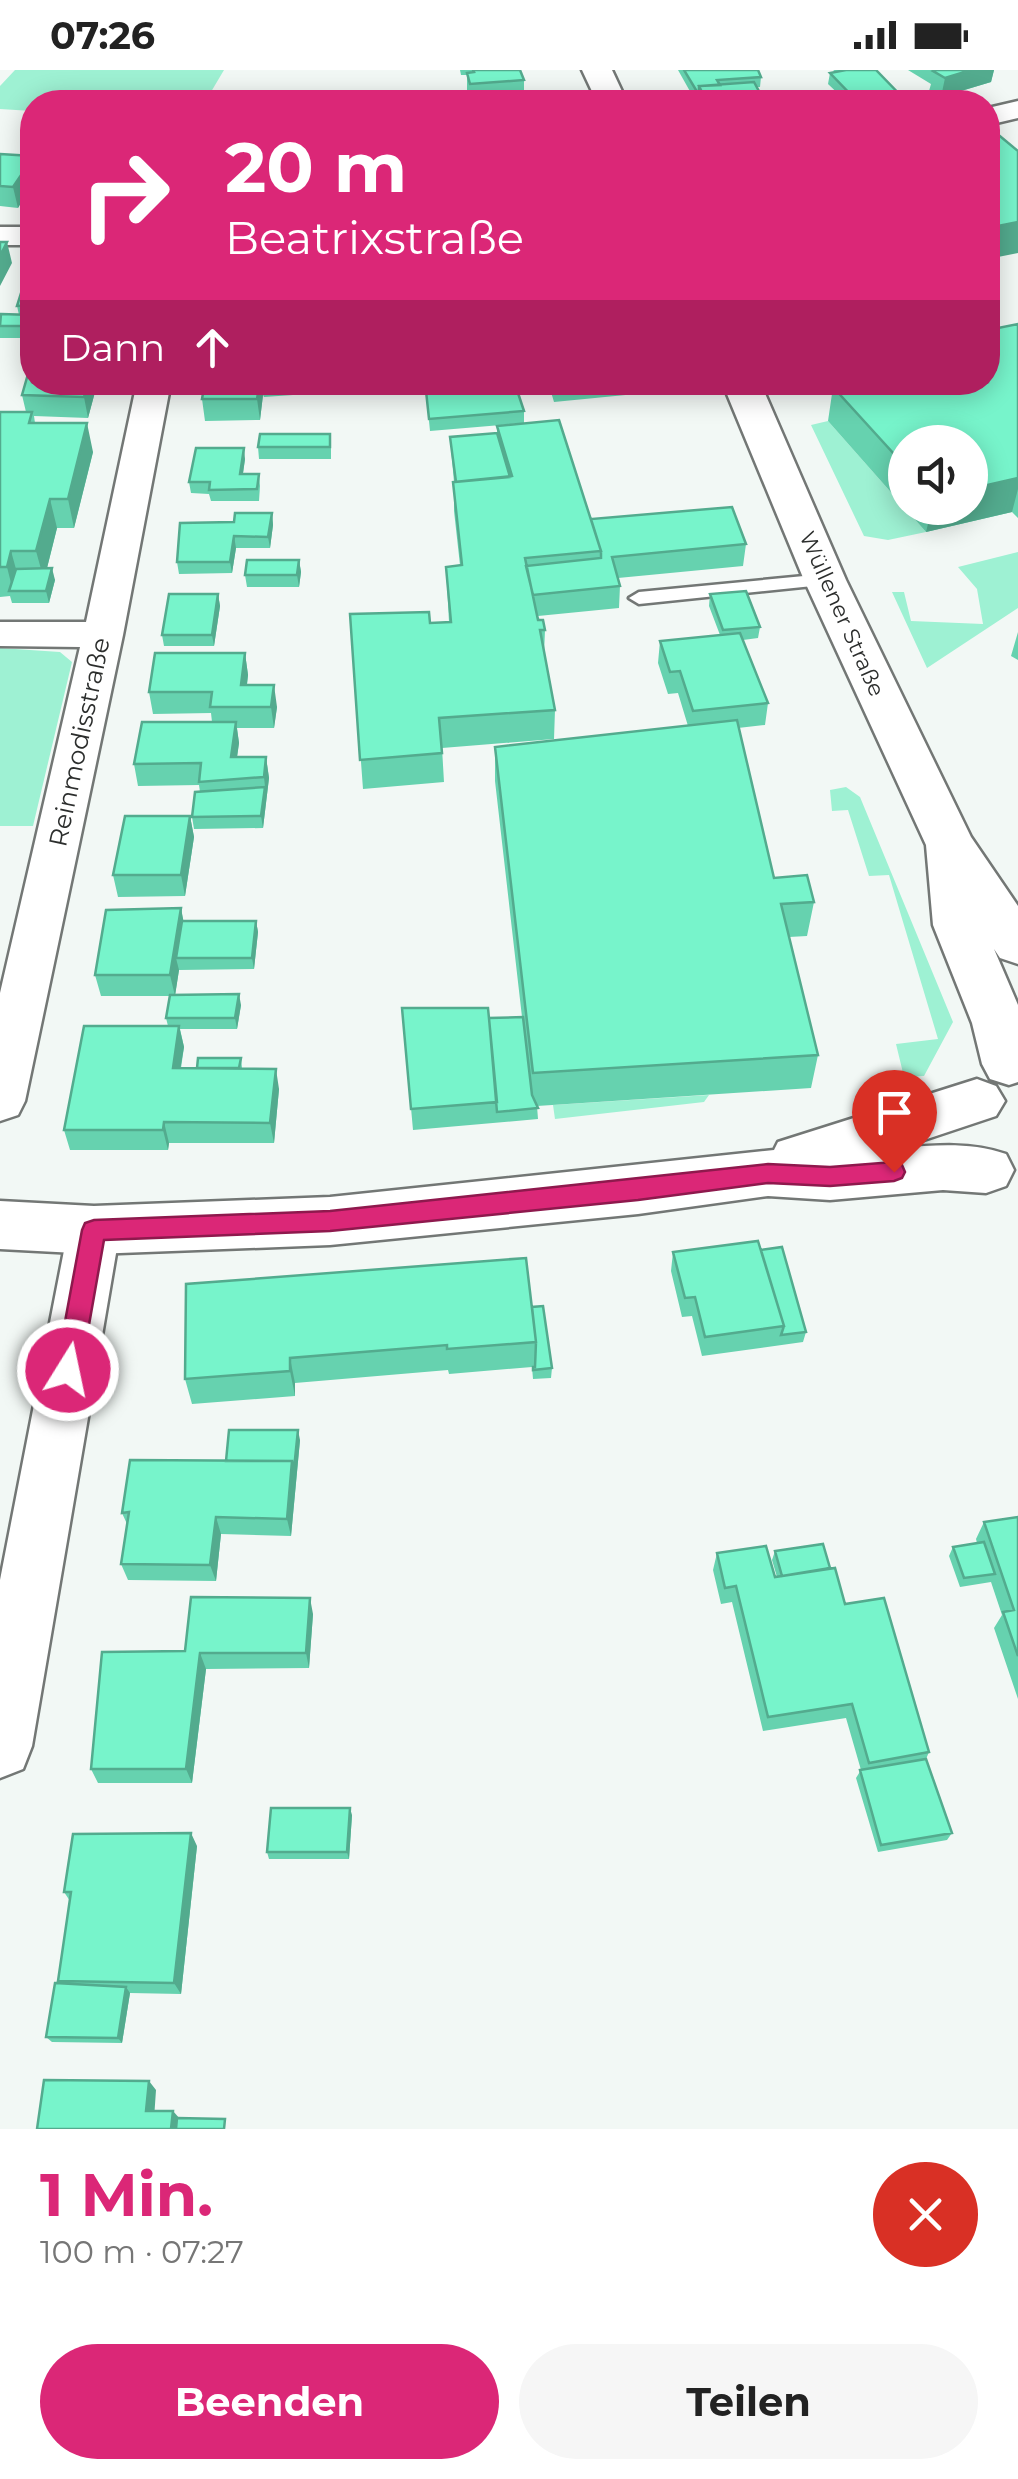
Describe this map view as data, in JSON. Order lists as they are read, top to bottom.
{
  "streets": {
    "street": ["Wüllener Straße", "Reinmodisstraße"]
  },
  "page": {
    "status": "07:26",
    "turn": ["20 m", "Beatrixstraße"],
    "then": "Dann",
    "heading": ["1 Min.", "100 m · 07:27"],
    "buttons": ["Beenden", "Teilen"]
  }
}
